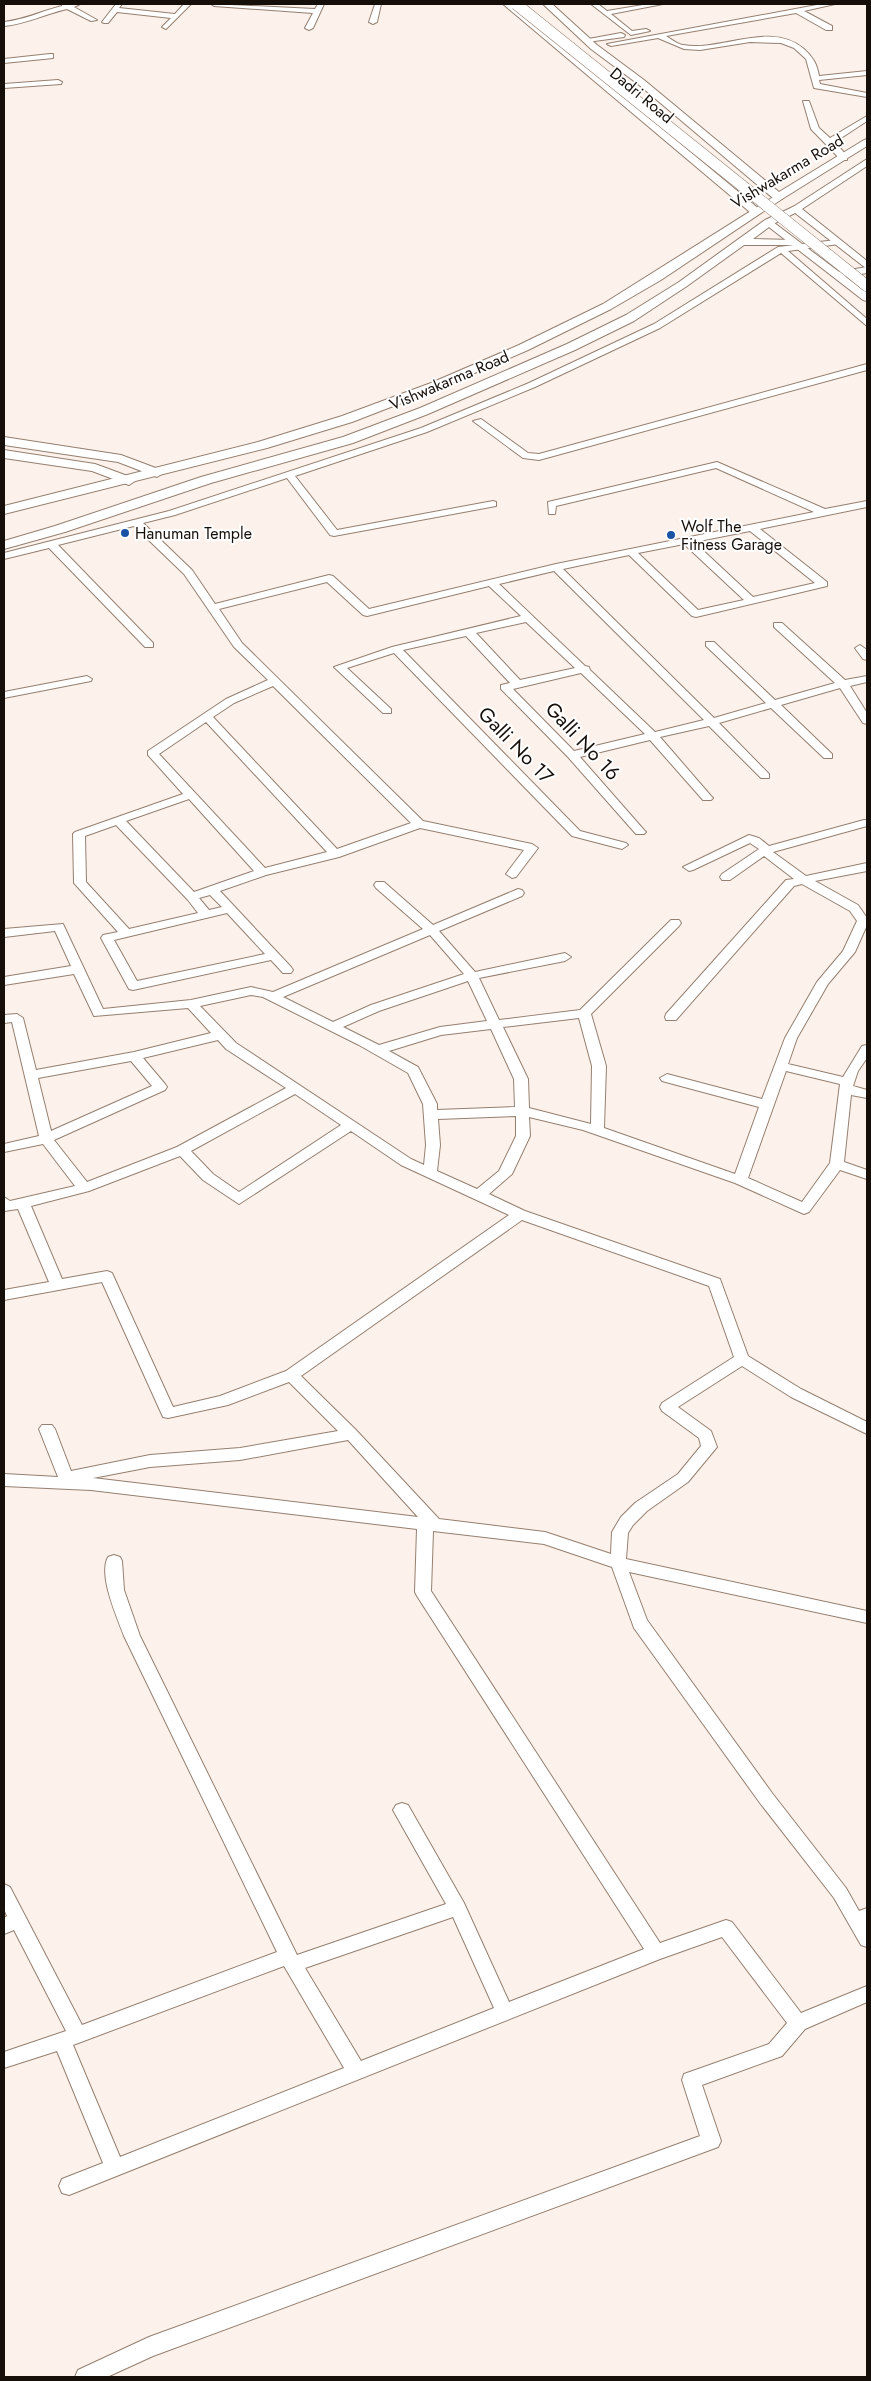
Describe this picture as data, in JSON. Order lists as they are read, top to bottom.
{
  "streets": {
    "main road": ["Vishwakarma Road"],
    "street": ["Dadri Road", "Galli No 16", "Galli No 17"]
  },
  "crossings": [
    ["Dadri Road", "Vishwakarma Road"]
  ],
  "places": ["Hanuman Temple", "Wolf The Fitness Garage"]
}
